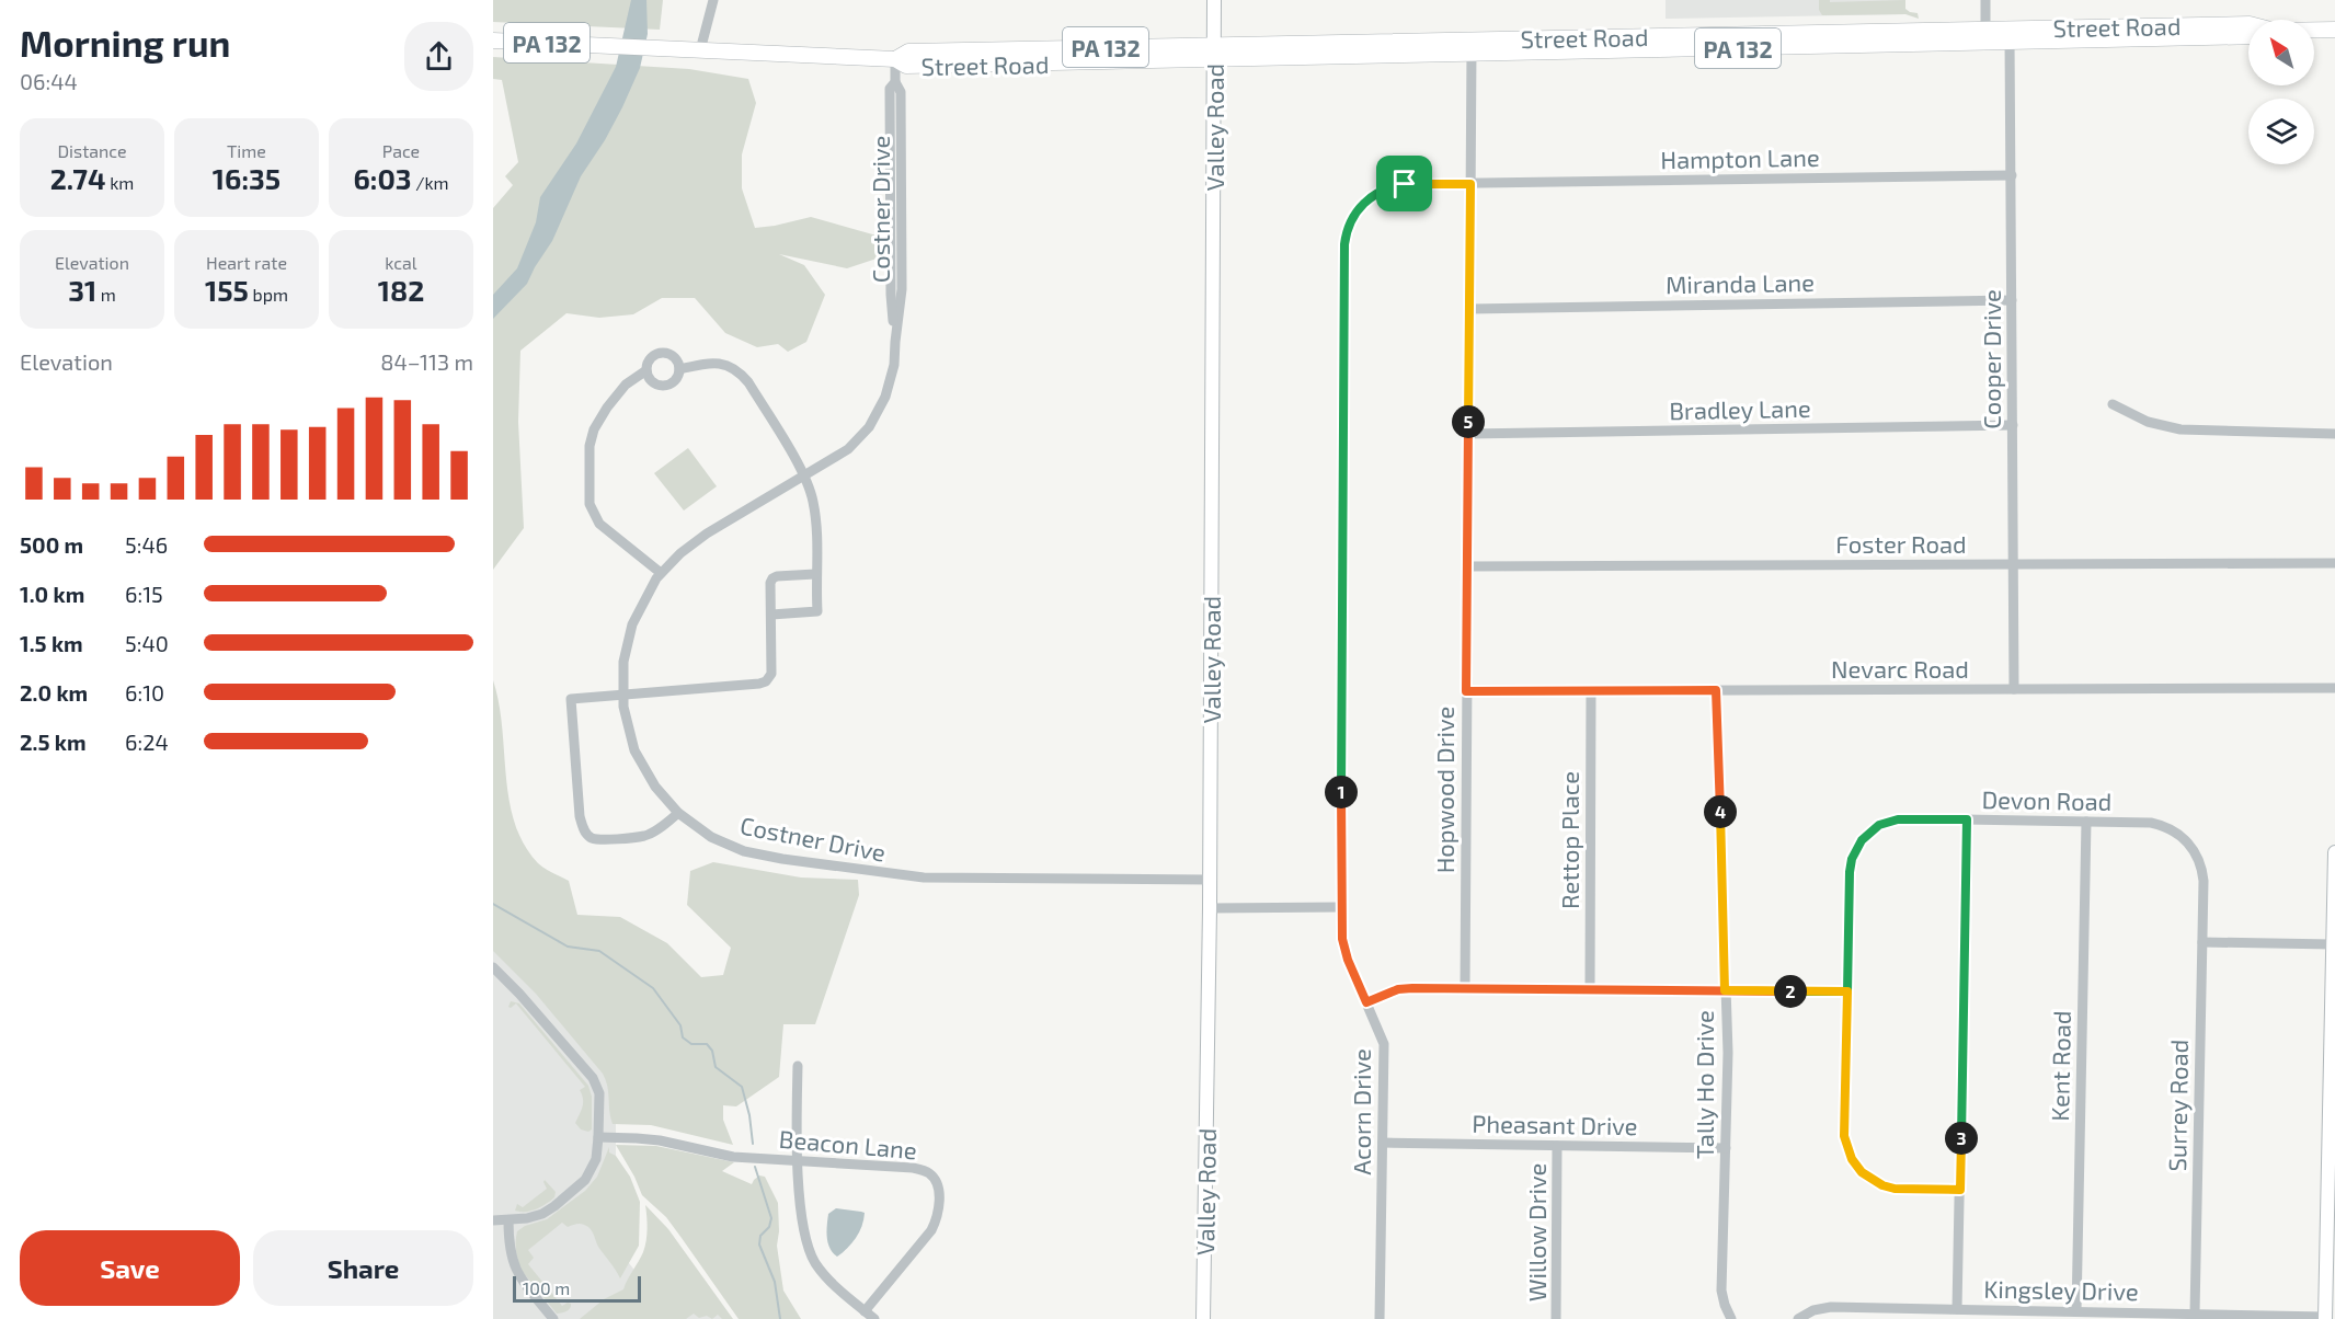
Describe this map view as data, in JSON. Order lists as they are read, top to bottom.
{
  "streets": {
    "main road": ["Street Road", "PA 132"],
    "street": [
      "Valley Road",
      "Hampton Lane",
      "Costner Drive",
      "Miranda Lane",
      "Cooper Drive",
      "Bradley Lane",
      "Foster Road",
      "Nevarc Road",
      "Hopwood Drive",
      "Devon Road",
      "Rettop Place",
      "Kent Road",
      "Tally Ho Drive",
      "Surrey Road",
      "Acorn Drive",
      "Pheasant Drive",
      "Beacon Lane",
      "Willow Drive",
      "Kingsley Drive"
    ]
  },
  "crossings": [
    ["Street Road", "Valley Road"],
    ["Street Road", "Costner Drive"],
    ["Street Road", "Cooper Drive"],
    ["Street Road", "Hopwood Drive"],
    ["Valley Road", "Costner Drive"],
    ["Hampton Lane", "Cooper Drive"],
    ["Hampton Lane", "Hopwood Drive"],
    ["Hampton Lane", "Acorn Drive"],
    ["Miranda Lane", "Cooper Drive"],
    ["Miranda Lane", "Hopwood Drive"],
    ["Cooper Drive", "Bradley Lane"],
    ["Cooper Drive", "Foster Road"],
    ["Cooper Drive", "Nevarc Road"],
    ["Bradley Lane", "Hopwood Drive"],
    ["Foster Road", "Hopwood Drive"],
    ["Nevarc Road", "Hopwood Drive"],
    ["Nevarc Road", "Rettop Place"],
    ["Nevarc Road", "Tally Ho Drive"],
    ["Hopwood Drive", "Acorn Drive"],
    ["Devon Road", "Kent Road"],
    ["Devon Road", "Surrey Road"],
    ["Kent Road", "Kingsley Drive"],
    ["Tally Ho Drive", "Pheasant Drive"],
    ["Surrey Road", "Kingsley Drive"],
    ["Acorn Drive", "Pheasant Drive"],
    ["Pheasant Drive", "Willow Drive"]
  ],
  "scale_bar": "100 m",
  "north": "top left",
  "page": {
    "heading": ["Morning run", "06:44"],
    "stats": [
      ["Distance", "2.74 km"],
      ["Time", "16:35"],
      ["Pace", "6:03 /km"],
      ["Elevation", "31 m"],
      ["Heart rate", "155 bpm"],
      ["kcal", "182"]
    ],
    "chart": ["Elevation", "84–113 m"],
    "pins": [
      "5",
      "1",
      "4",
      "2",
      "3"
    ],
    "list": [
      {
        "name": "500 m",
        "note": "5:46"
      },
      {
        "name": "1.0 km",
        "note": "6:15"
      },
      {
        "name": "1.5 km",
        "note": "5:40"
      },
      {
        "name": "2.0 km",
        "note": "6:10"
      },
      {
        "name": "2.5 km",
        "note": "6:24"
      }
    ],
    "buttons": ["Save", "Share"],
    "scale": "100 m"
  }
}
